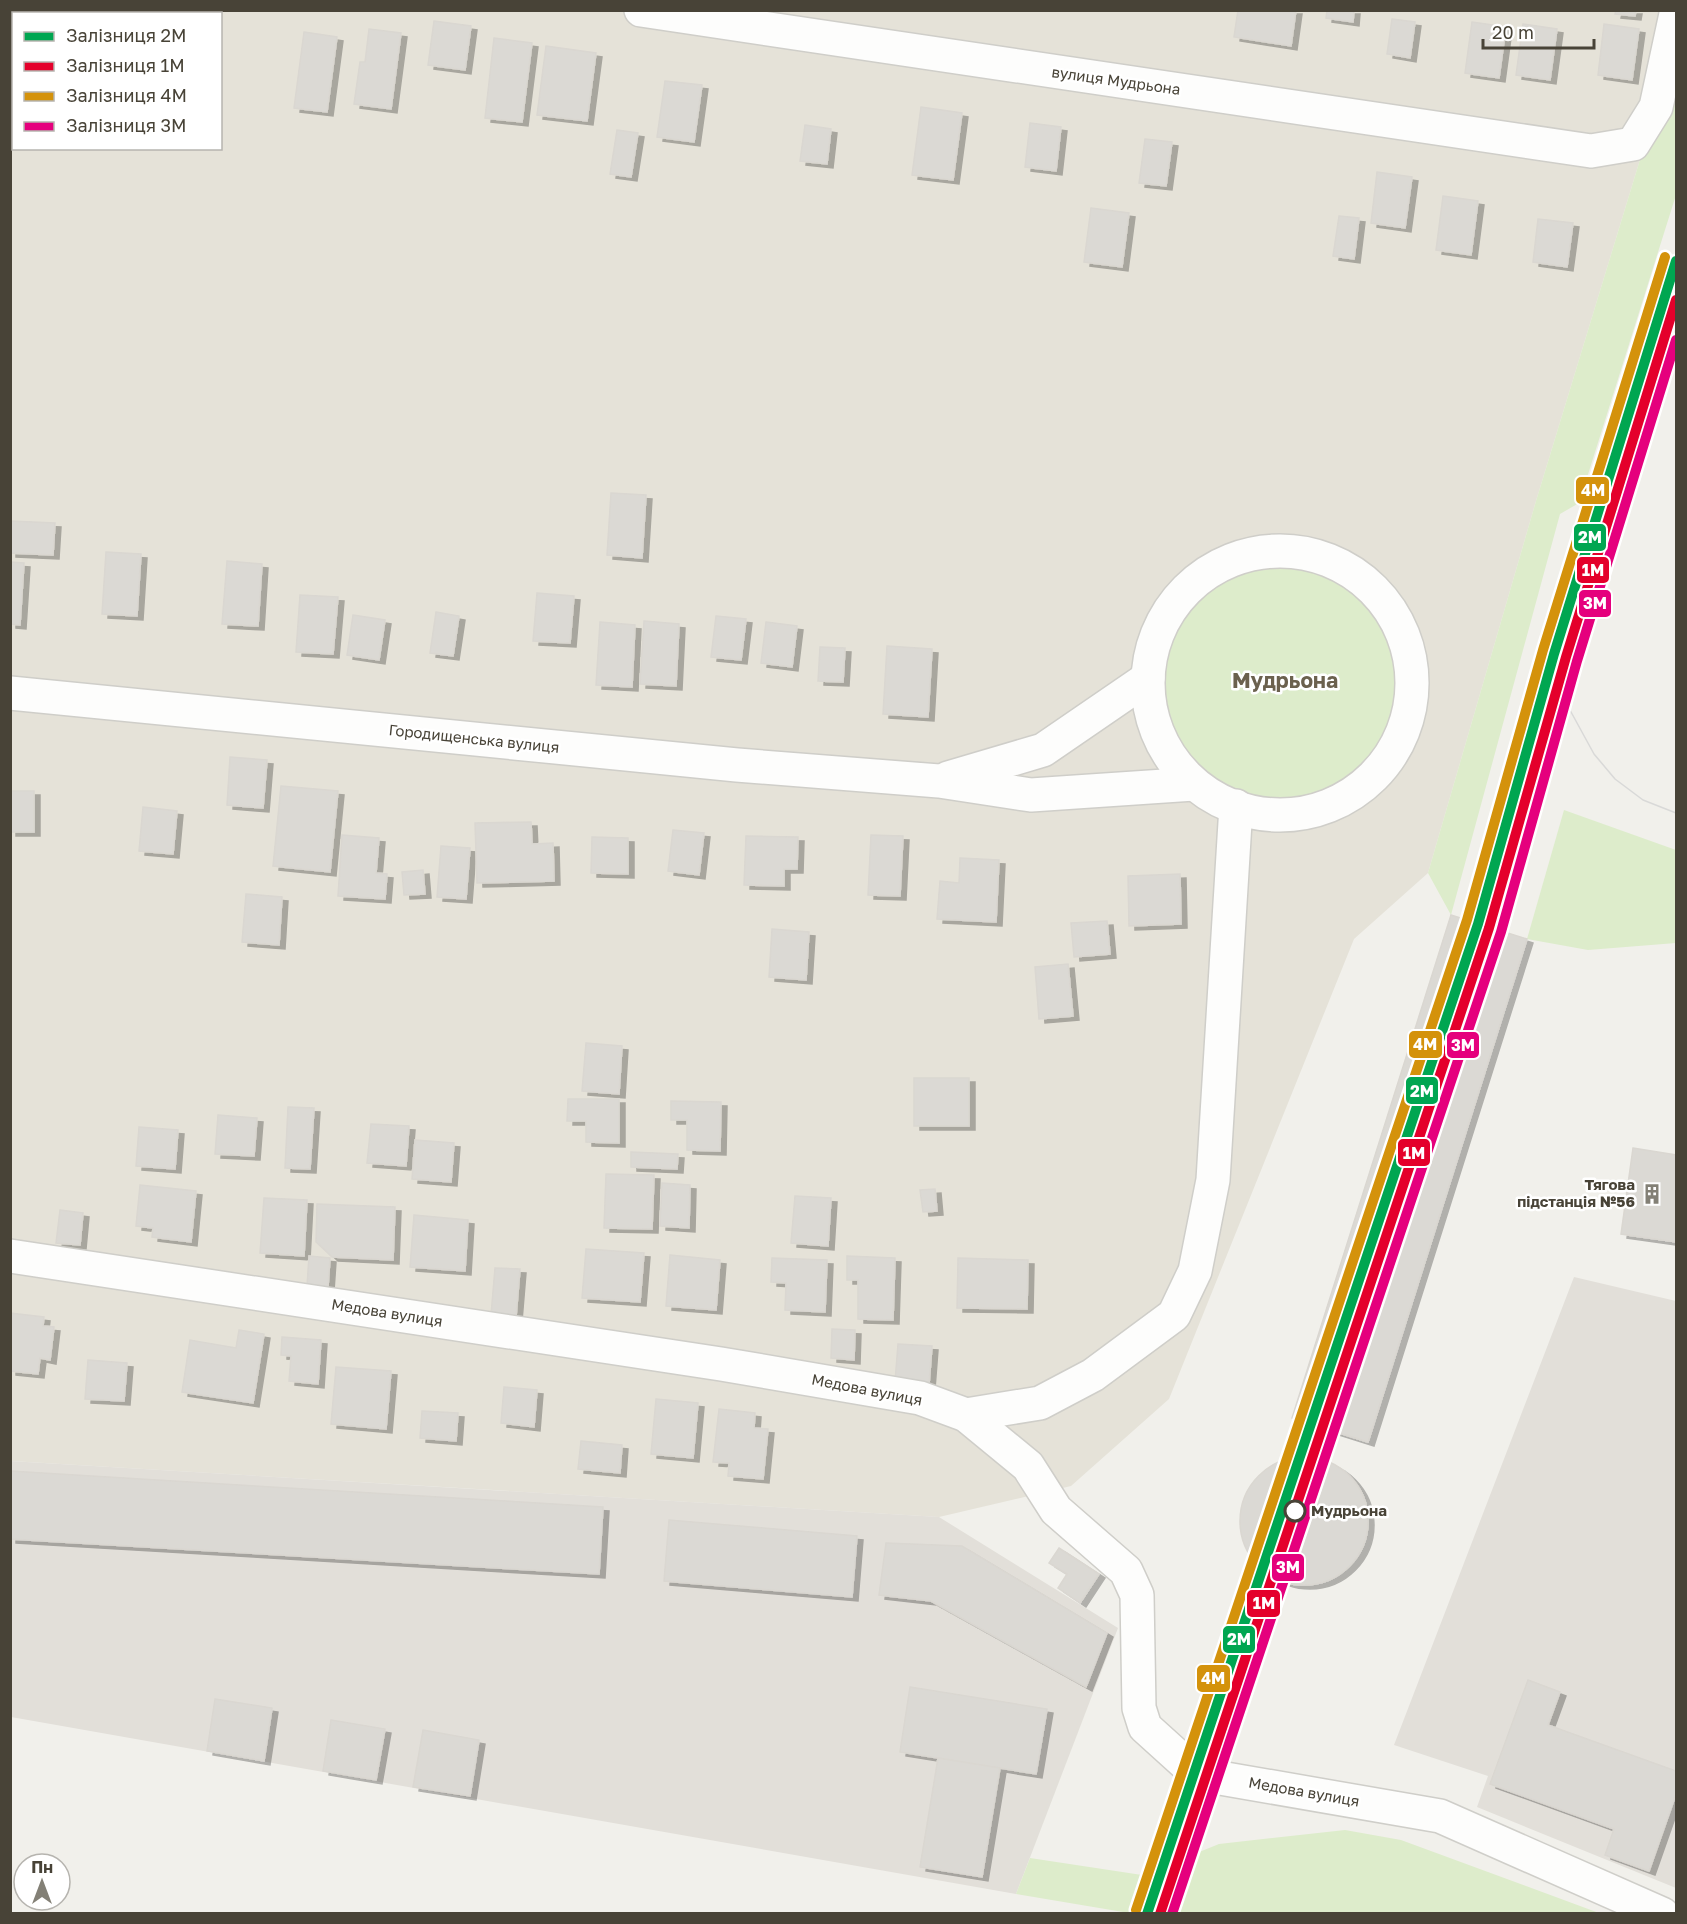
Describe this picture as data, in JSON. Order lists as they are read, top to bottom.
{
  "streets": {
    "street": ["вулиця Мудрьона", "Городищенська вулиця", "Медова вулиця"]
  },
  "districts": ["Мудрьона"],
  "places": {
    "building": ["Тягова підстанція №56"],
    "other": ["Мудрьона"]
  },
  "lines": [
    "rail line 4М",
    "rail line 2М",
    "rail line 1М",
    "rail line 3М"
  ],
  "legend": [
    "Залізниця 2М",
    "Залізниця 1М",
    "Залізниця 4М",
    "Залізниця 3М"
  ],
  "scale_bar": "20 m",
  "north": "top"
}
